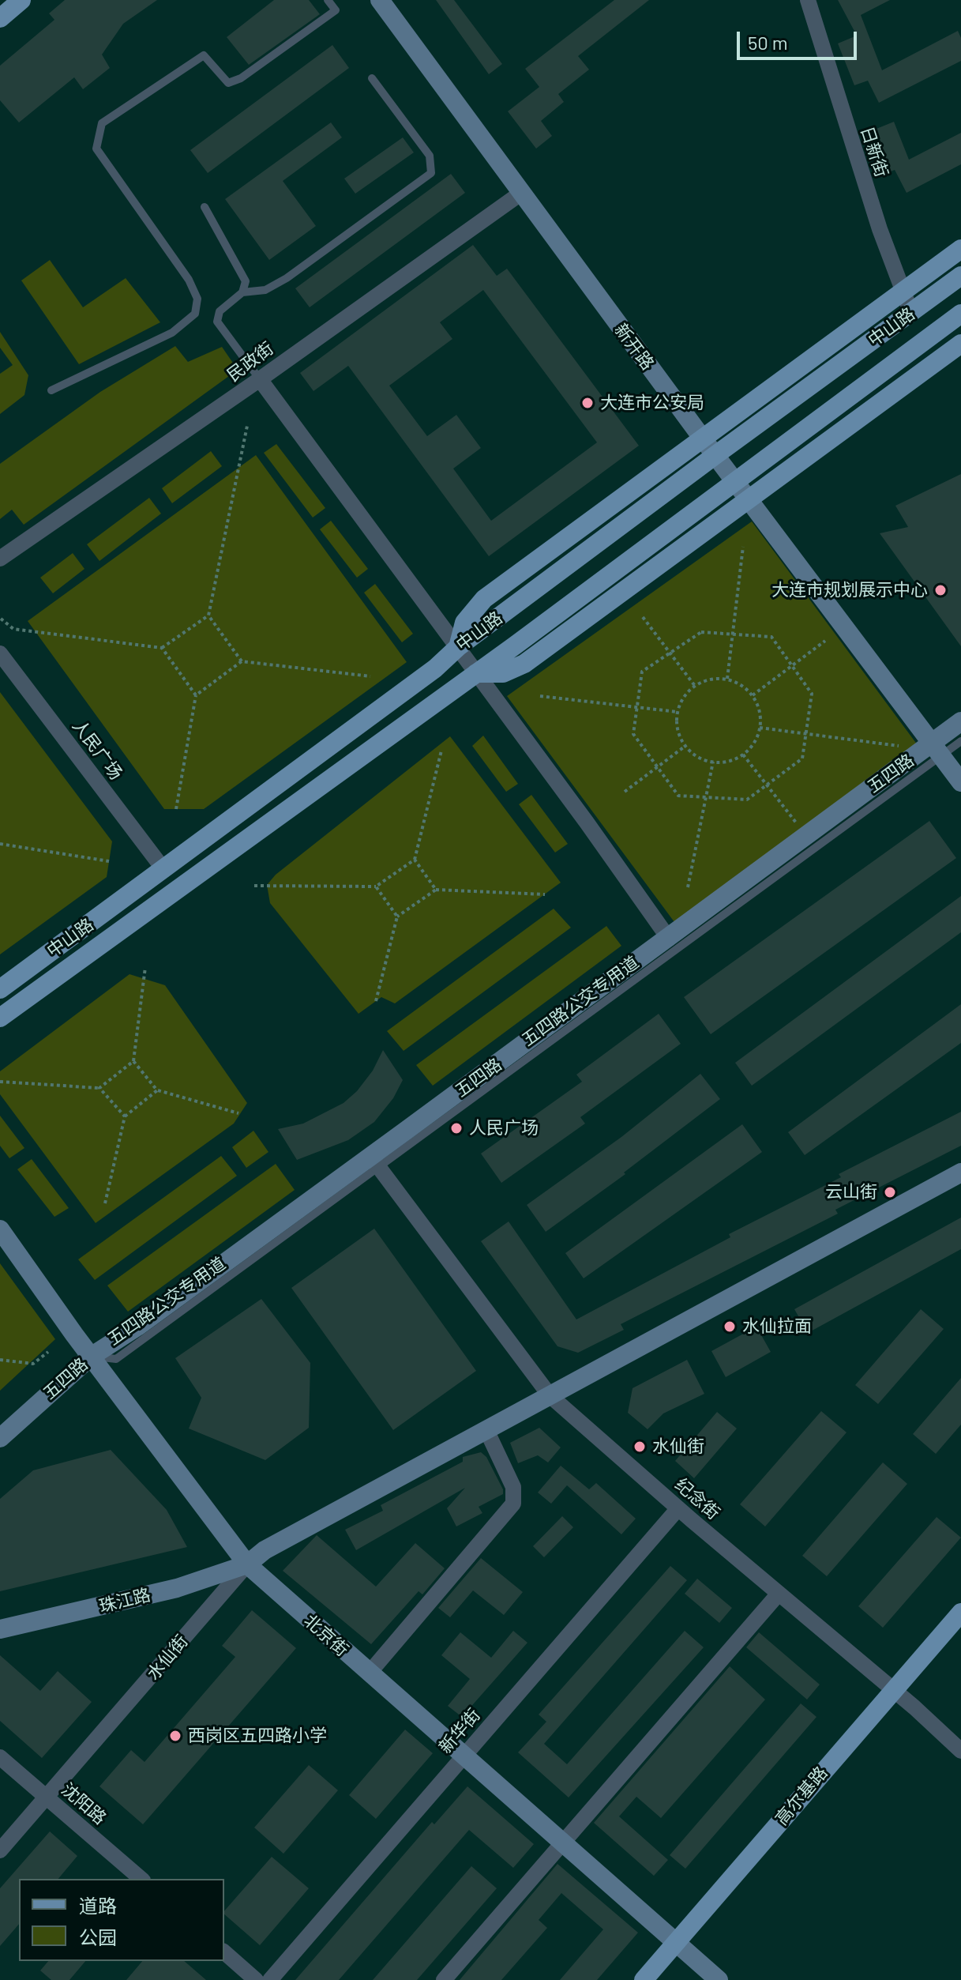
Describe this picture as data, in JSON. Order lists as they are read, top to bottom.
{
  "streets": {
    "main road": [
      "中山路",
      "新开路",
      "五四路",
      "珠江路",
      "北京街",
      "水仙街",
      "高尔基路"
    ],
    "street": [
      "日新街",
      "民政街",
      "人民广场",
      "纪念街",
      "新华街",
      "沈阳路"
    ],
    "lane": ["五四路公交专用道"]
  },
  "crossings": [
    ["日新街", "中山路"],
    ["中山路", "新开路"],
    ["中山路", "人民广场"],
    ["新开路", "民政街"],
    ["新开路", "五四路"],
    ["新开路", "五四路公交专用道"],
    ["五四路", "五四路公交专用道"],
    ["五四路", "纪念街"],
    ["五四路", "北京街"],
    ["五四路公交专用道", "纪念街"],
    ["纪念街", "水仙街"],
    ["纪念街", "新华街"],
    ["纪念街", "高尔基路"],
    ["珠江路", "北京街"],
    ["珠江路", "水仙街"],
    ["北京街", "水仙街"],
    ["北京街", "新华街"],
    ["北京街", "高尔基路"],
    ["水仙街", "沈阳路"]
  ],
  "places": [
    "大连市公安局",
    "大连市规划展示中心",
    "人民广场",
    "云山街",
    "水仙拉面",
    "水仙街",
    "西岗区五四路小学"
  ],
  "legend": ["道路", "公园"],
  "scale_bar": "50 m"
}
